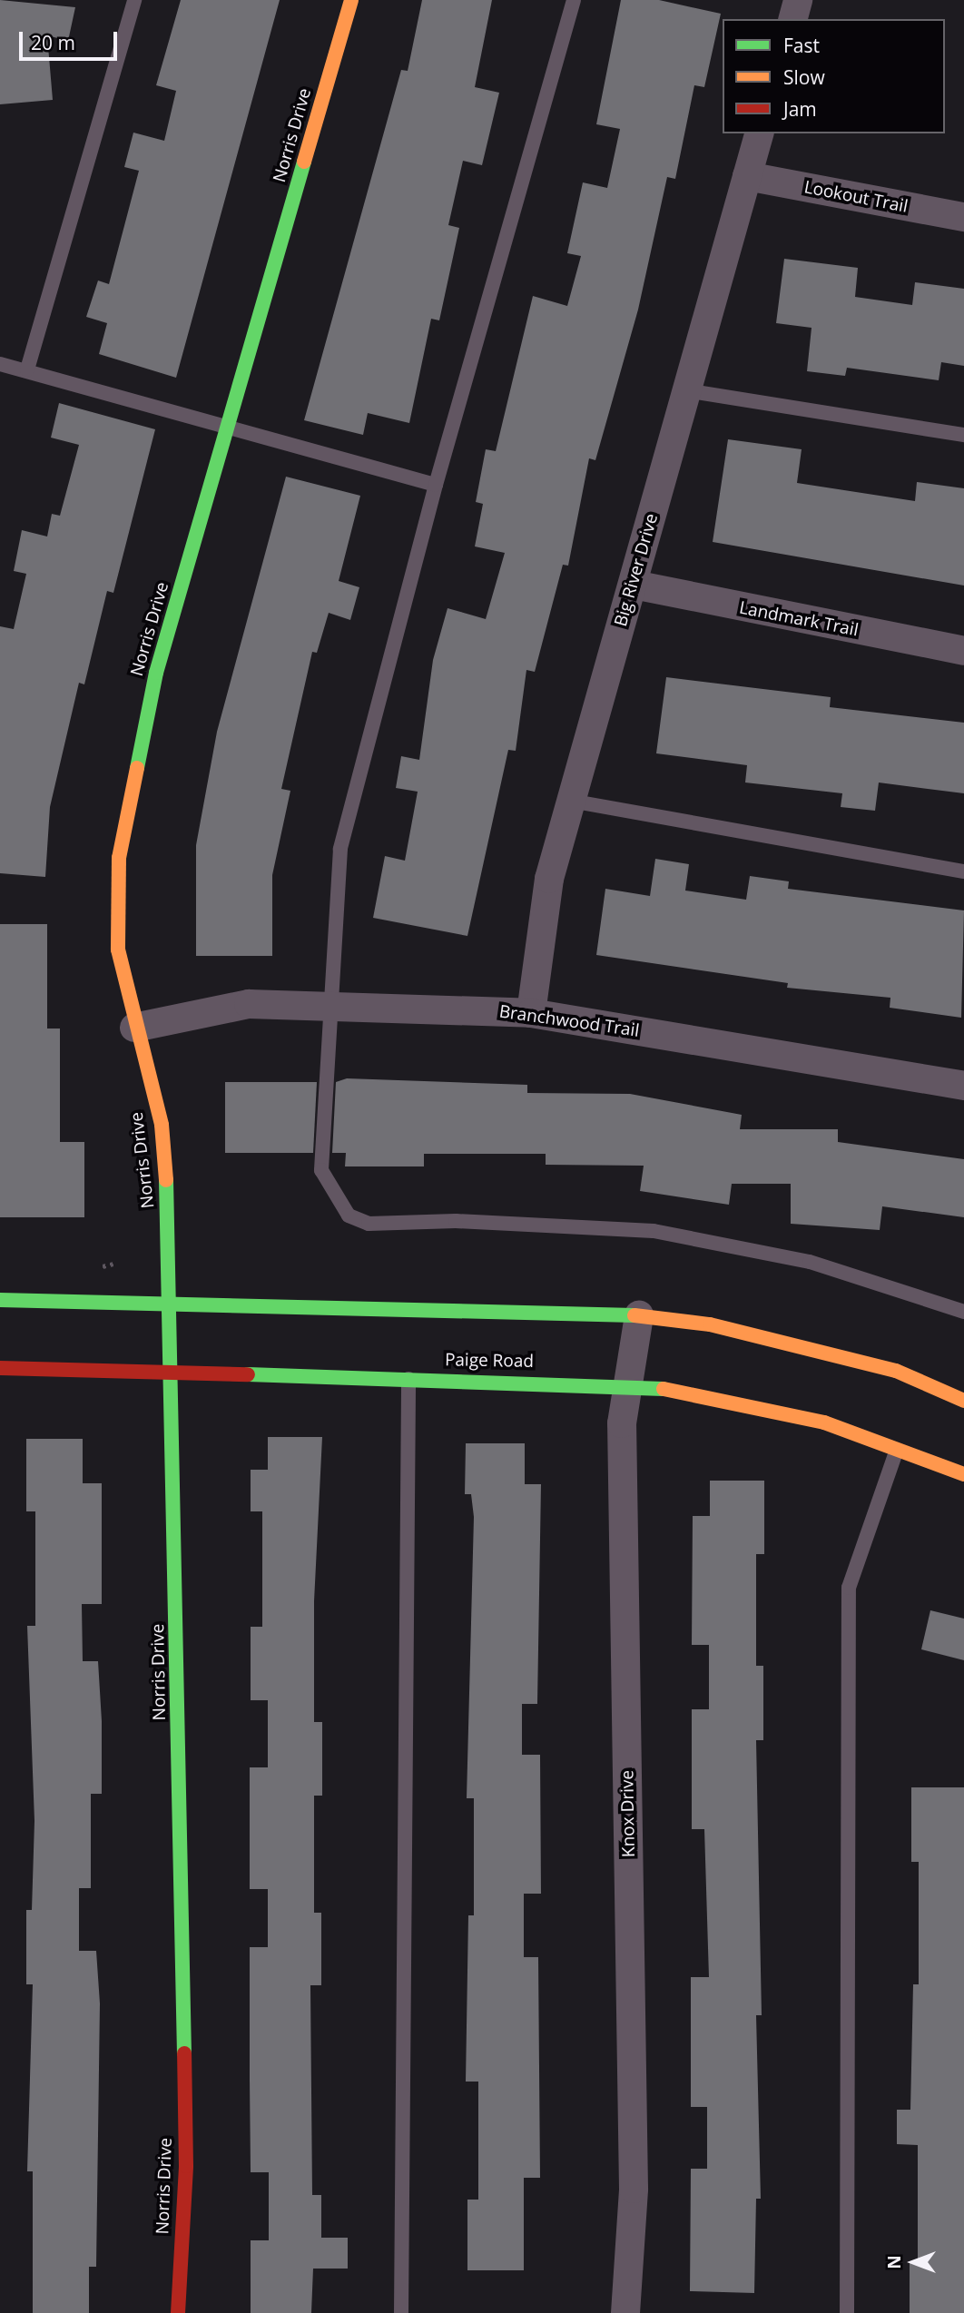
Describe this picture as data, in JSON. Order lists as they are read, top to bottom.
{
  "streets": {
    "street": [
      "Norris Drive",
      "Lookout Trail",
      "Big River Drive",
      "Landmark Trail",
      "Branchwood Trail",
      "Paige Road",
      "Knox Drive"
    ]
  },
  "crossings": [
    ["Norris Drive", "Branchwood Trail"],
    ["Norris Drive", "Paige Road"],
    ["Lookout Trail", "Big River Drive"],
    ["Big River Drive", "Landmark Trail"],
    ["Big River Drive", "Branchwood Trail"],
    ["Paige Road", "Knox Drive"]
  ],
  "legend": ["Fast", "Slow", "Jam"],
  "scale_bar": "20 m",
  "north": "left"
}
